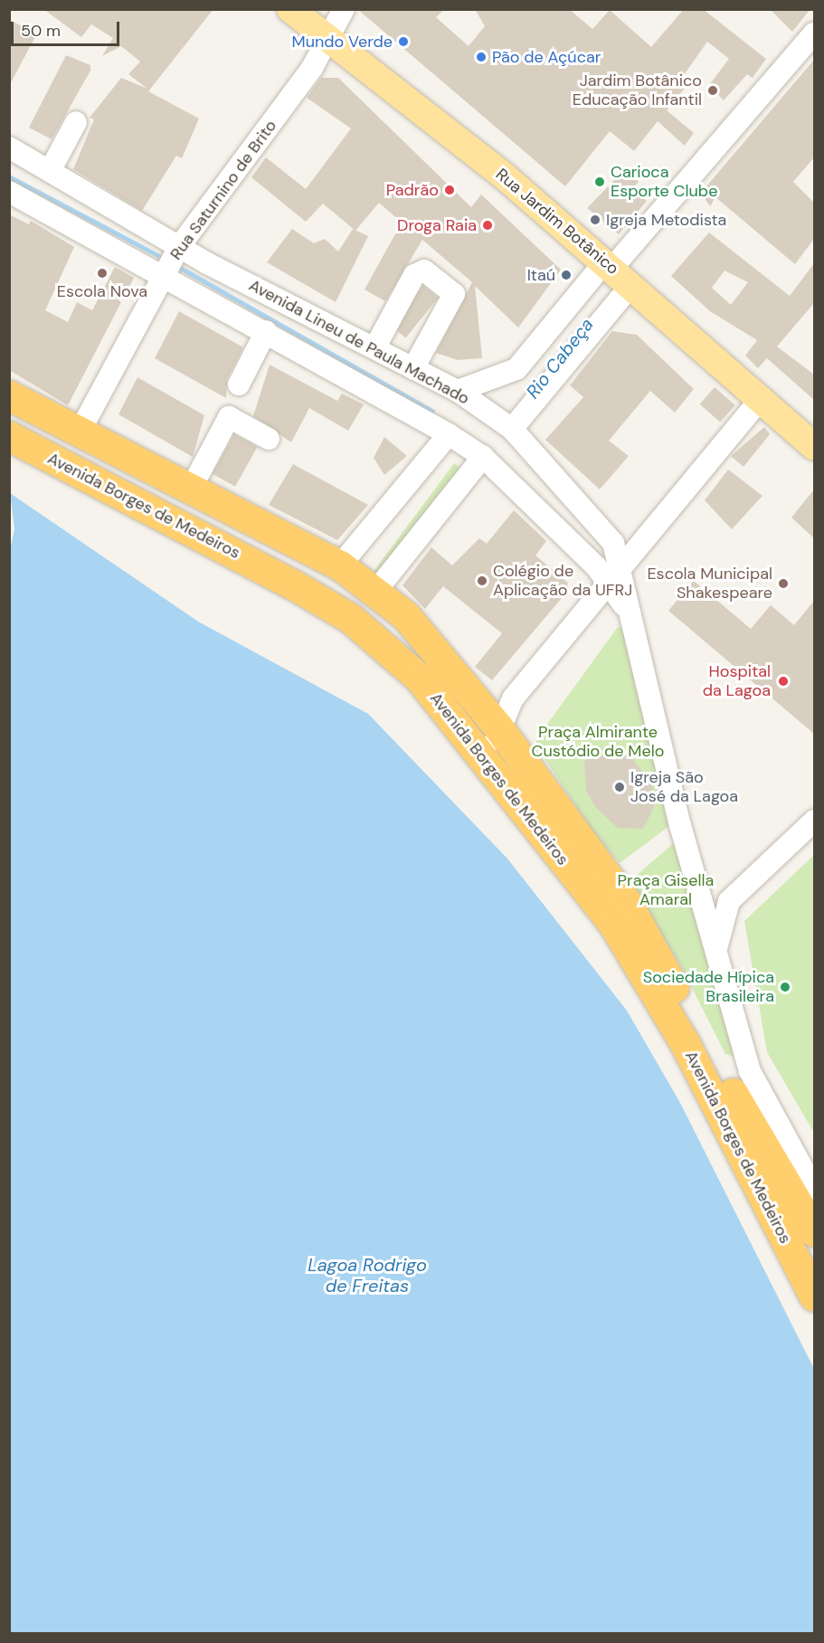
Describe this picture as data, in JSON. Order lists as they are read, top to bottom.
{
  "streets": {
    "highway": ["Avenida Borges de Medeiros"],
    "main road": ["Rua Jardim Botânico"],
    "street": ["Rua Saturnino de Brito", "Avenida Lineu de Paula Machado"]
  },
  "crossings": [
    ["Rua Saturnino de Brito", "Rua Jardim Botânico"],
    ["Rua Saturnino de Brito", "Avenida Lineu de Paula Machado"],
    ["Rua Saturnino de Brito", "Avenida Borges de Medeiros"]
  ],
  "water": ["Rio Cabeça", "Lagoa Rodrigo de Freitas"],
  "parks": ["Praça Almirante Custódio de Melo", "Praça Gisella Amaral"],
  "places": [
    "Mundo Verde",
    "Pão de Açúcar",
    "Jardim Botânico Educação Infantil",
    "Carioca Esporte Clube",
    "Padrão",
    "Igreja Metodista",
    "Droga Raia",
    "Escola Nova",
    "Itaú",
    "Colégio de Aplicação da UFRJ",
    "Escola Municipal Shakespeare",
    "Hospital da Lagoa",
    "Igreja São José da Lagoa",
    "Sociedade Hípica Brasileira"
  ],
  "scale_bar": "50 m"
}
